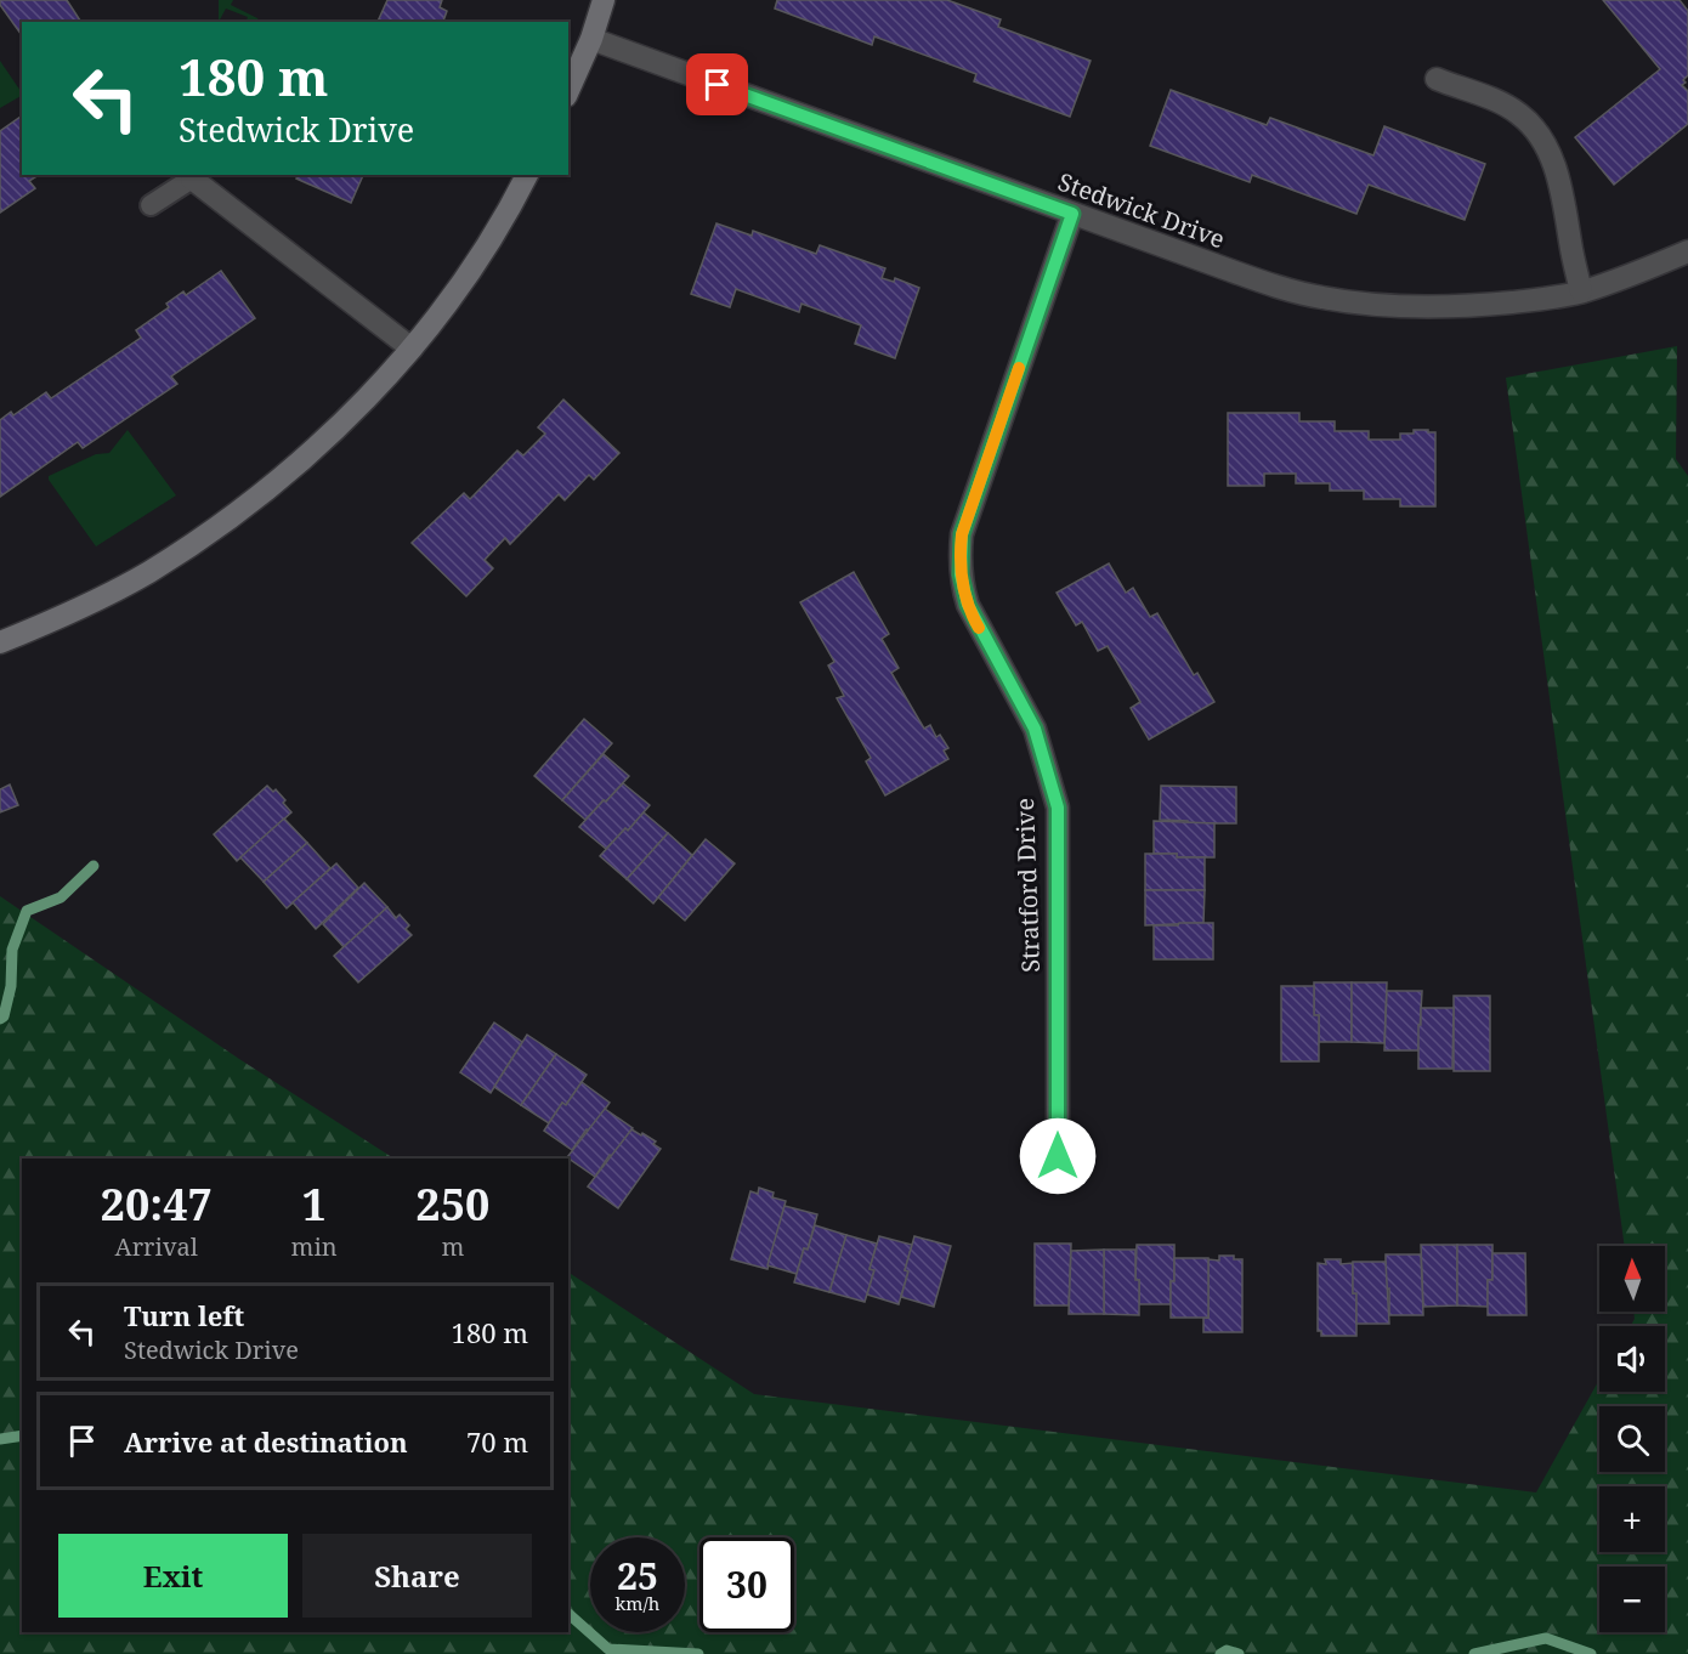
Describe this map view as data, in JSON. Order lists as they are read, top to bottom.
{
  "streets": {
    "street": ["Stedwick Drive", "Stratford Drive"]
  },
  "crossings": [
    ["Stedwick Drive", "Stratford Drive"]
  ],
  "north": "top",
  "page": {
    "turn": ["180 m", "Stedwick Drive"],
    "eta": [
      "20:47",
      "Arrival",
      "1",
      "min",
      "250",
      "m"
    ],
    "map_buttons": ["+", "−"],
    "list": [
      {
        "name": "Turn left",
        "note": "Stedwick Drive",
        "value": "180 m"
      },
      {
        "name": "Arrive at destination",
        "value": "70 m"
      }
    ],
    "buttons": ["Exit", "Share"],
    "speed": "25 km/h",
    "limit": "30"
  }
}
